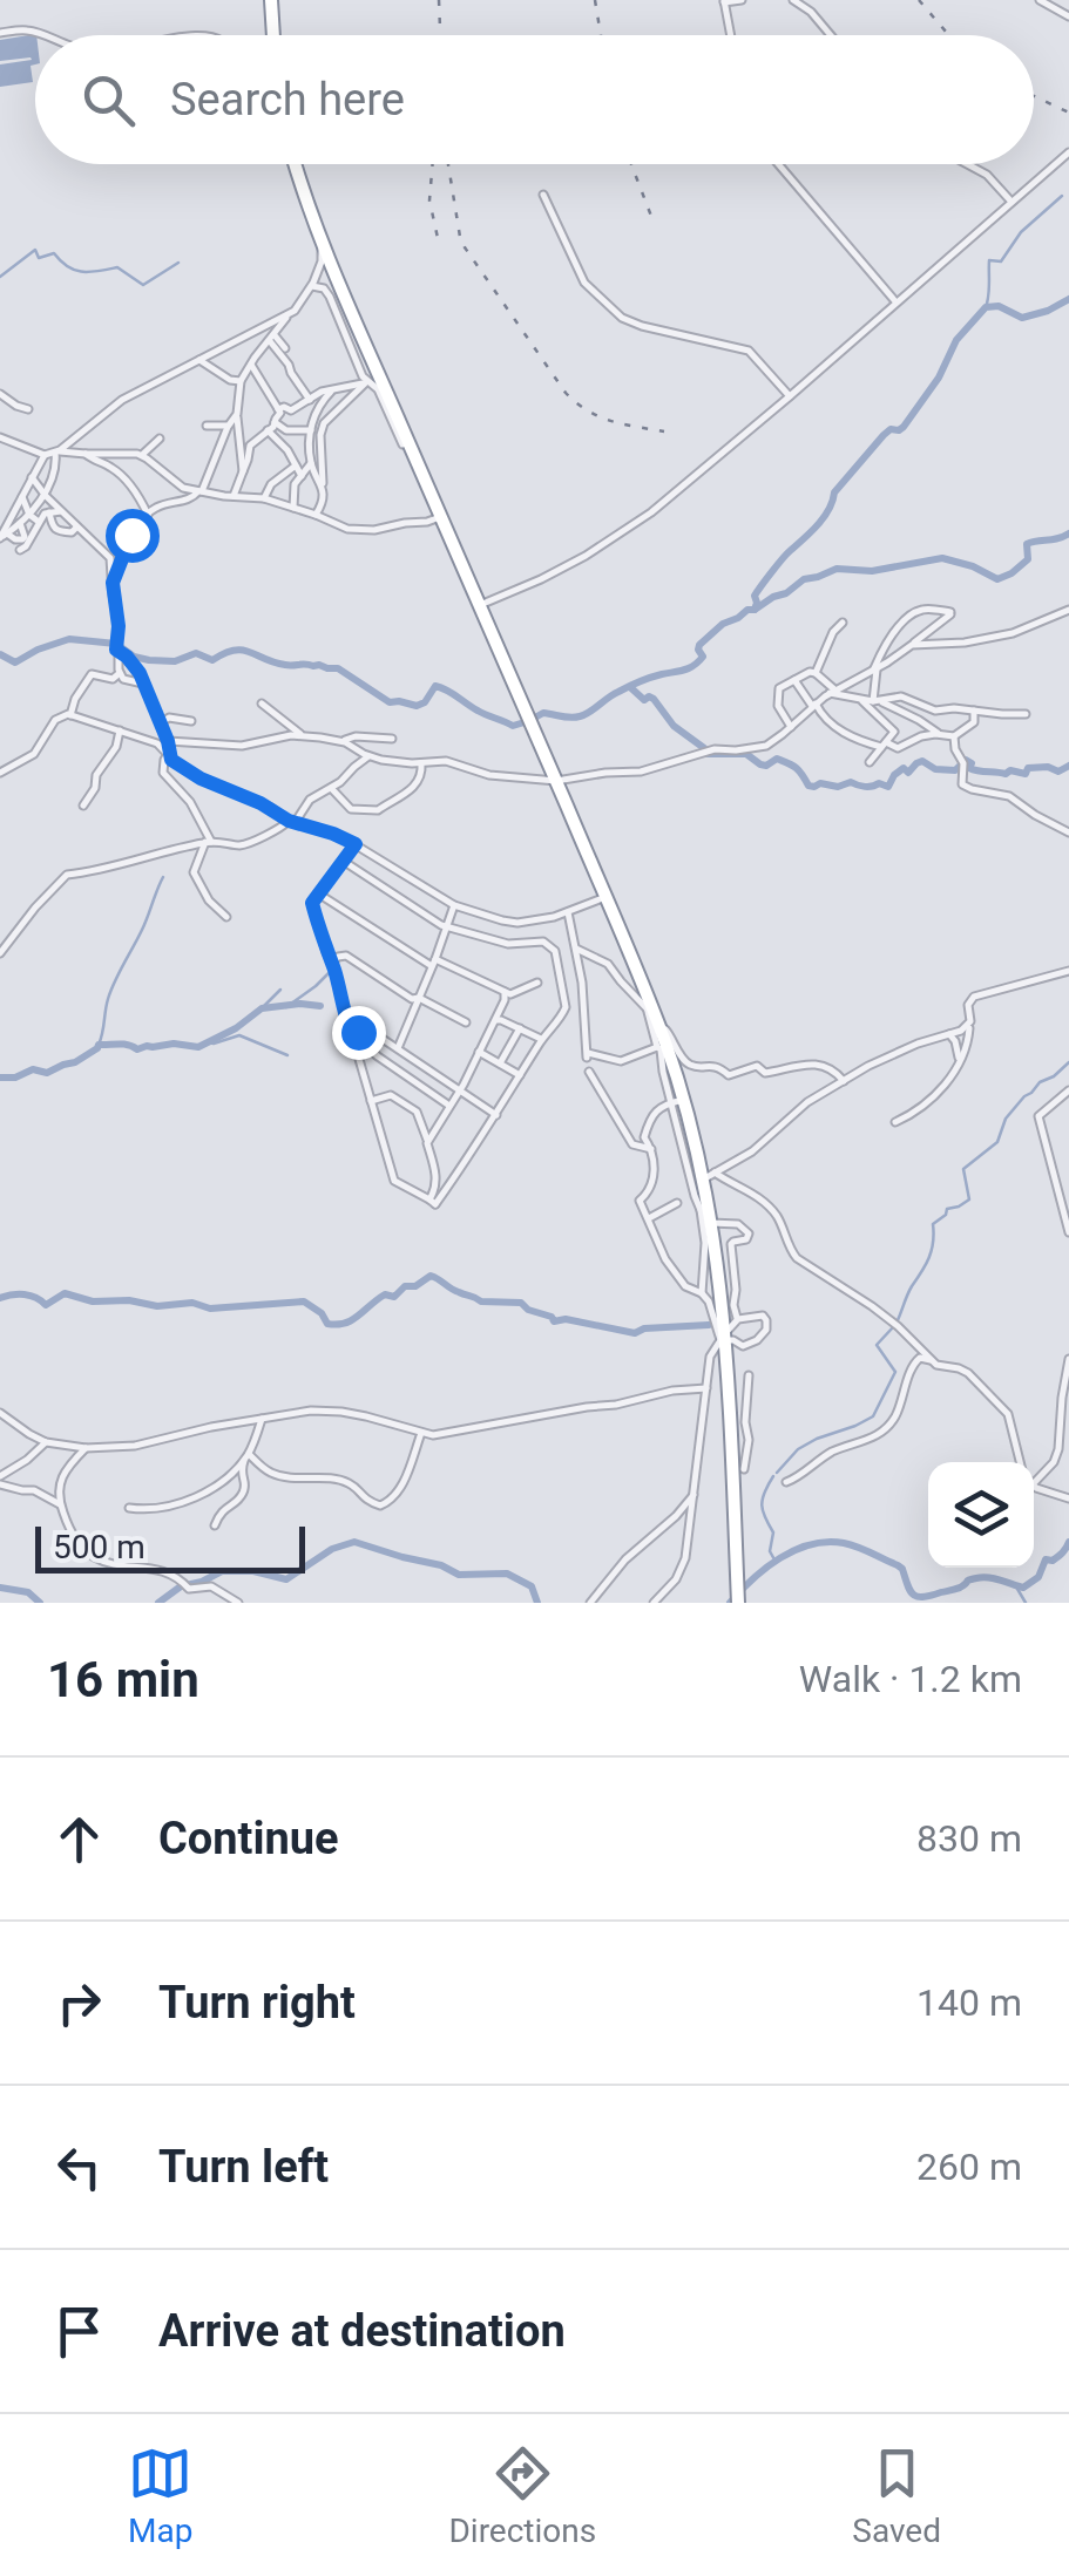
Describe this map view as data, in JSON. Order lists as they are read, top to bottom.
{
  "scale_bar": "500 m",
  "page": {
    "search": "Search here",
    "scale": "500 m",
    "heading": ["16 min", "Walk · 1.2 km"],
    "list": [
      ["Continue", "830 m"],
      ["Turn right", "140 m"],
      ["Turn left", "260 m"],
      "Arrive at destination"
    ],
    "nav": ["Map", "Directions", "Saved"]
  }
}
